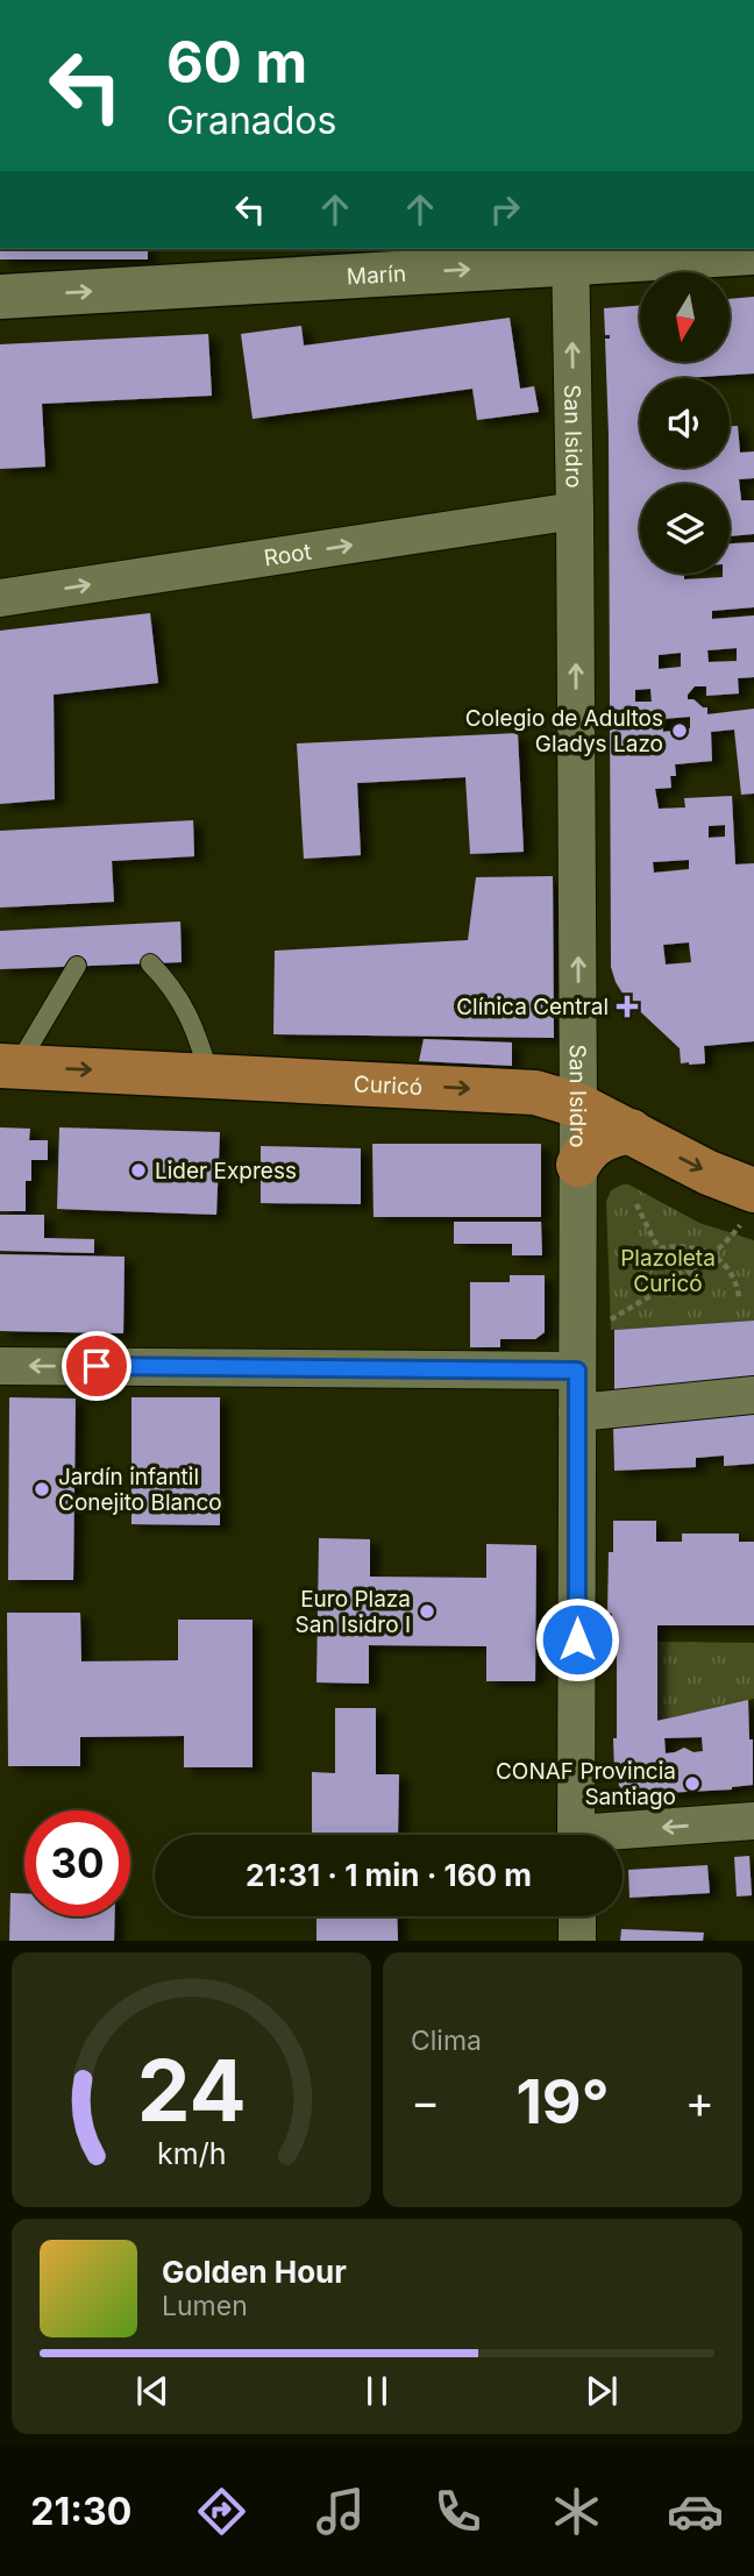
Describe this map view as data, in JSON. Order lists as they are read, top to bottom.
{
  "streets": {
    "main road": ["Curicó"],
    "street": ["Marín", "San Isidro", "Root"]
  },
  "crossings": [
    ["Marín", "San Isidro"],
    ["San Isidro", "Root"],
    ["San Isidro", "Curicó"]
  ],
  "one_way": [
    "Marín",
    "San Isidro",
    "Root",
    "Curicó"
  ],
  "parks": ["Plazoleta Curicó"],
  "places": {
    "other": [
      "Colegio de Adultos Gladys Lazo",
      "Lider Express",
      "Jardín infantil Conejito Blanco",
      "Euro Plaza San Isidro I",
      "CONAF Provincia Santiago"
    ],
    "health": ["Clínica Central"]
  },
  "north": "bottom",
  "page": {
    "turn": ["60 m", "Granados"],
    "limit": "30",
    "trip": "21:31 · 1 min · 160 m",
    "tile": "Clima",
    "heat": ["−", "19°", "+"],
    "song": ["Golden Hour", "Lumen"],
    "tabs": "21:30",
    "gauge": ["24", "km/h"]
  }
}
